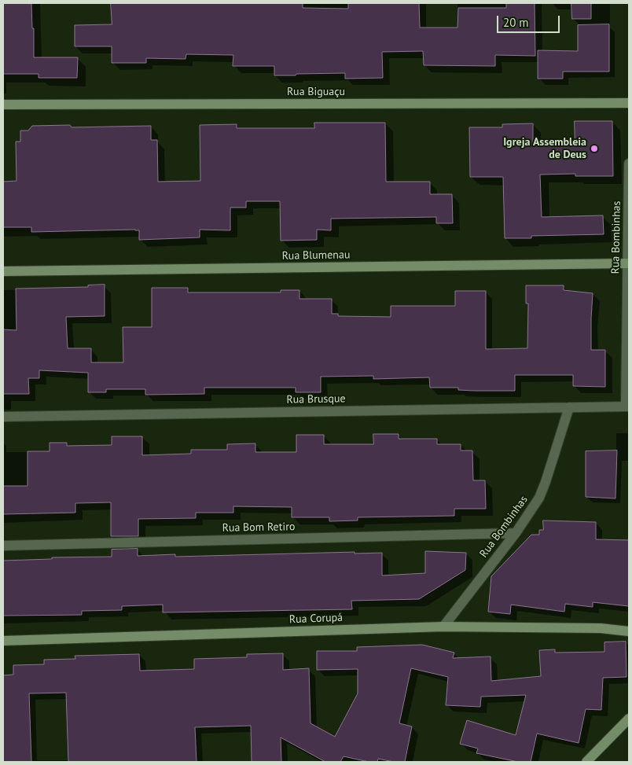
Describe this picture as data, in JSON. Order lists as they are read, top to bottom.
{
  "streets": {
    "street": [
      "Rua Biguaçu",
      "Rua Bombinhas",
      "Rua Blumenau",
      "Rua Brusque",
      "Rua Bom Retiro",
      "Rua Corupá"
    ]
  },
  "crossings": [
    ["Rua Bombinhas", "Rua Blumenau"],
    ["Rua Bombinhas", "Rua Brusque"],
    ["Rua Bombinhas", "Rua Bom Retiro"],
    ["Rua Bombinhas", "Rua Corupá"]
  ],
  "places": ["Igreja Assembleia de Deus"],
  "scale_bar": "20 m"
}
